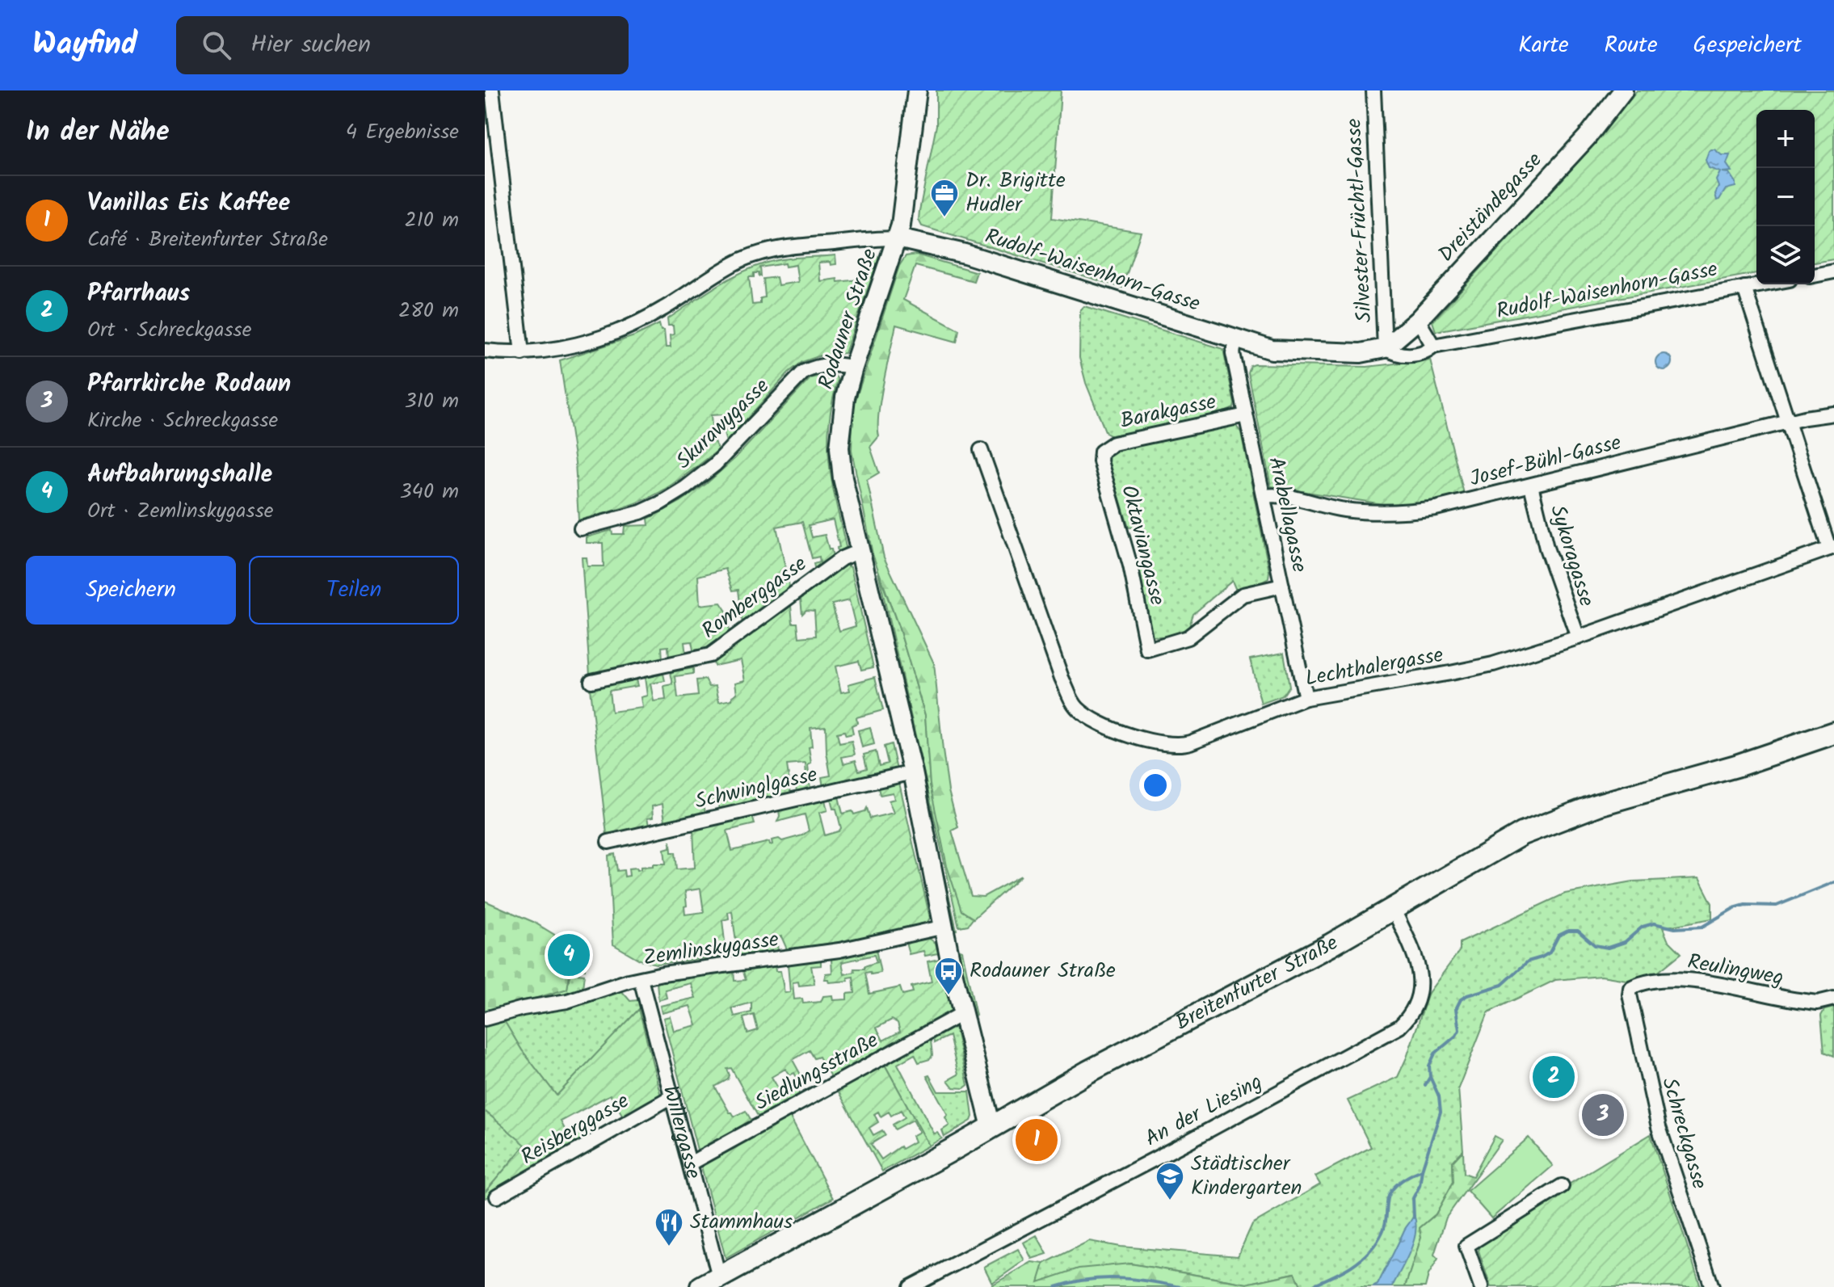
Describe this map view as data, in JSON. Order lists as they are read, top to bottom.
{
  "streets": {
    "main road": [
      "Dreiständegasse",
      "Rudolf-Waisenhorn-Gasse",
      "Rodauner Straße",
      "Breitenfurter Straße"
    ],
    "street": [
      "Silvester-Früchtl-Gasse",
      "Barakgasse",
      "Skurawygasse",
      "Josef-Bühl-Gasse",
      "Arabellagasse",
      "Oktaviangasse",
      "Sykoragasse",
      "Romberggasse",
      "Lechthalergasse",
      "Schwinglgasse",
      "Zemlinskygasse",
      "Reulingweg",
      "Siedlungsstraße",
      "An der Liesing",
      "Reisberggasse",
      "Willergasse",
      "Schreckgasse"
    ]
  },
  "crossings": [
    ["Dreiständegasse", "Silvester-Früchtl-Gasse"],
    ["Dreiständegasse", "Rudolf-Waisenhorn-Gasse"],
    ["Silvester-Früchtl-Gasse", "Rudolf-Waisenhorn-Gasse"],
    ["Rudolf-Waisenhorn-Gasse", "Rodauner Straße"],
    ["Rudolf-Waisenhorn-Gasse", "Arabellagasse"],
    ["Rodauner Straße", "Skurawygasse"],
    ["Rodauner Straße", "Romberggasse"],
    ["Rodauner Straße", "Schwinglgasse"],
    ["Rodauner Straße", "Zemlinskygasse"],
    ["Rodauner Straße", "Breitenfurter Straße"],
    ["Rodauner Straße", "Siedlungsstraße"],
    ["Barakgasse", "Arabellagasse"],
    ["Barakgasse", "Oktaviangasse"],
    ["Josef-Bühl-Gasse", "Arabellagasse"],
    ["Josef-Bühl-Gasse", "Sykoragasse"],
    ["Arabellagasse", "Oktaviangasse"],
    ["Arabellagasse", "Lechthalergasse"],
    ["Sykoragasse", "Lechthalergasse"],
    ["Zemlinskygasse", "Willergasse"],
    ["Reulingweg", "Schreckgasse"],
    ["Breitenfurter Straße", "An der Liesing"],
    ["Breitenfurter Straße", "Willergasse"],
    ["Siedlungsstraße", "Willergasse"],
    ["Reisberggasse", "Willergasse"]
  ],
  "places": {
    "office": ["Dr. Brigitte Hudler"],
    "bus stop": ["Rodauner Straße"],
    "school or university": ["Städtischer Kindergarten"],
    "restaurant": ["Stammhaus"]
  },
  "page": {
    "header": "Wayfind",
    "search": "Hier suchen",
    "nav": ["Karte", "Route", "Gespeichert"],
    "heading": ["In der Nähe", "4 Ergebnisse"],
    "map_buttons": ["+", "−"],
    "list": [
      {
        "mark": "1",
        "name": "Vanillas Eis Kaffee",
        "note": "Café · Breitenfurter Straße",
        "value": "210 m"
      },
      {
        "mark": "2",
        "name": "Pfarrhaus",
        "note": "Ort · Schreckgasse",
        "value": "280 m"
      },
      {
        "mark": "3",
        "name": "Pfarrkirche Rodaun",
        "note": "Kirche · Schreckgasse",
        "value": "310 m"
      },
      {
        "mark": "4",
        "name": "Aufbahrungshalle",
        "note": "Ort · Zemlinskygasse",
        "value": "340 m"
      }
    ],
    "buttons": ["Speichern", "Teilen"],
    "pins": [
      "4",
      "2",
      "3",
      "1"
    ]
  }
}
